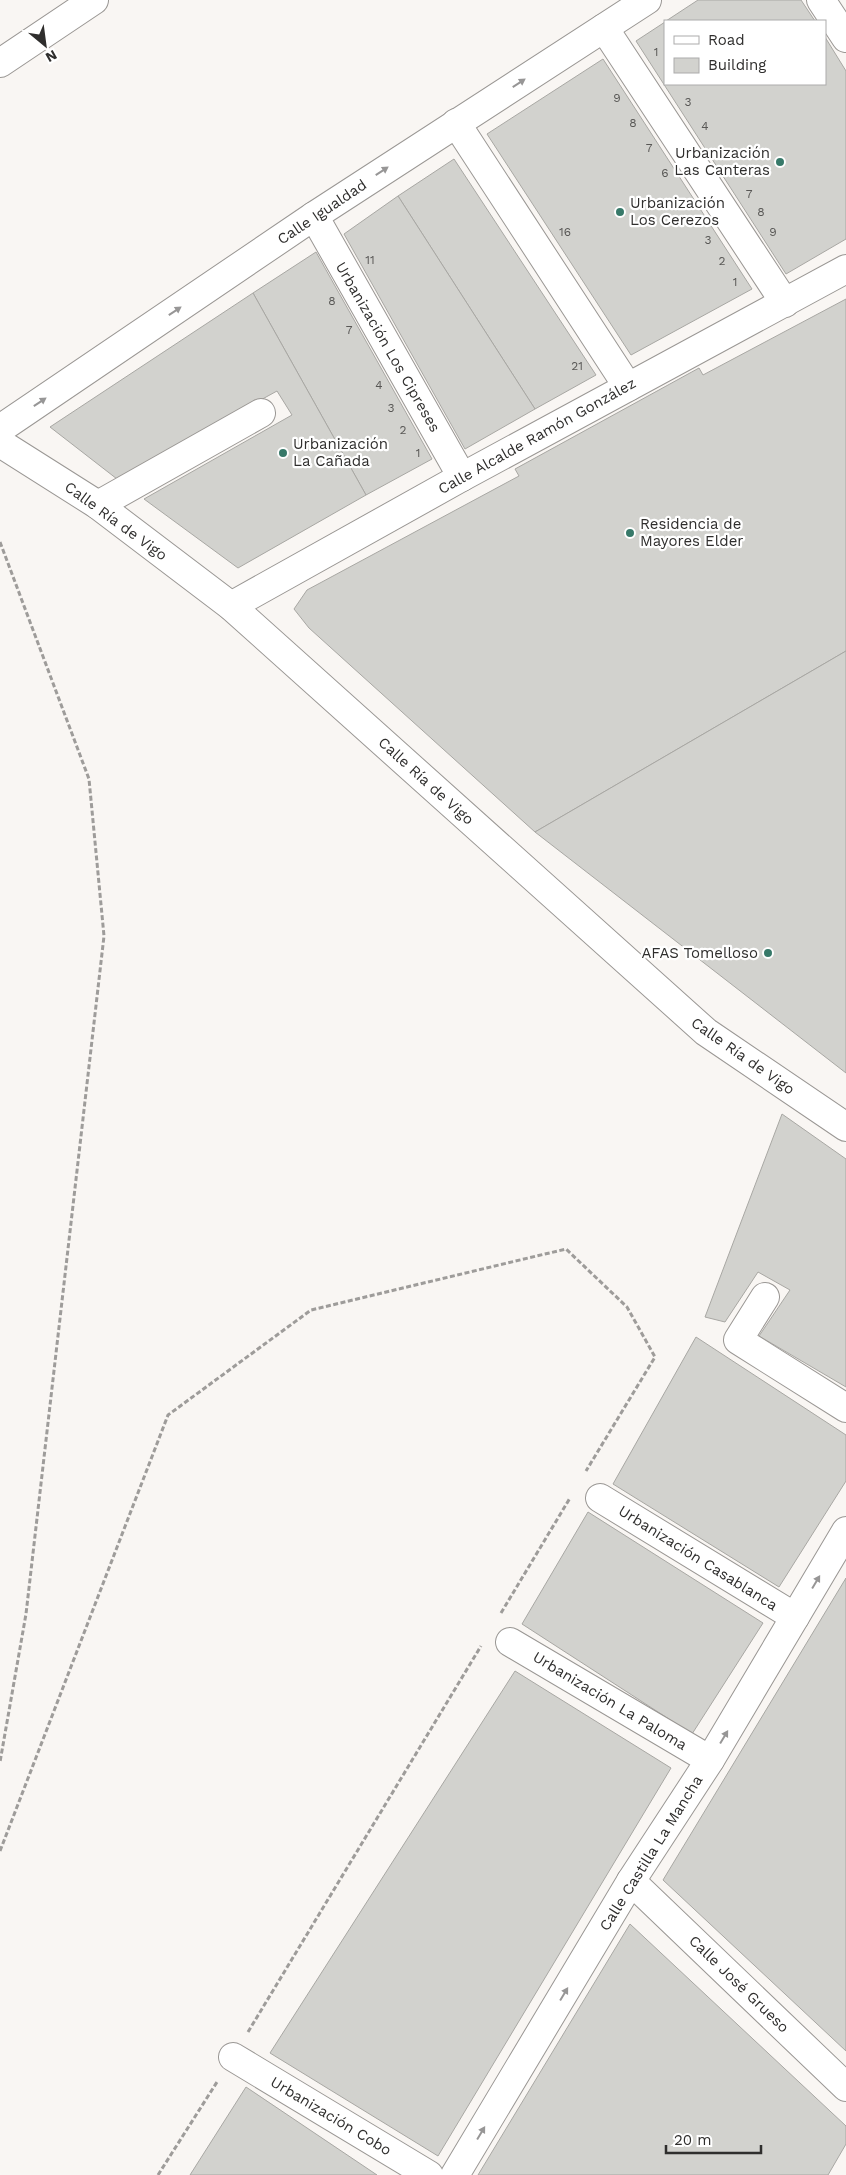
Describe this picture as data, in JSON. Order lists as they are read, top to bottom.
{
  "streets": {
    "street": [
      "Calle Igualdad",
      "Urbanización Los Cipreses",
      "Calle Alcalde Ramón González",
      "Calle Ría de Vigo",
      "Urbanización Casablanca",
      "Urbanización La Paloma",
      "Calle Castilla La Mancha",
      "Calle José Grueso",
      "Urbanización Cobo"
    ]
  },
  "crossings": [
    ["Calle Igualdad", "Urbanización Los Cipreses"],
    ["Urbanización Los Cipreses", "Calle Alcalde Ramón González"],
    ["Calle Alcalde Ramón González", "Calle Ría de Vigo"],
    ["Urbanización Casablanca", "Calle Castilla La Mancha"],
    ["Urbanización La Paloma", "Calle Castilla La Mancha"],
    ["Calle Castilla La Mancha", "Calle José Grueso"]
  ],
  "one_way": ["Calle Igualdad", "Calle Castilla La Mancha"],
  "places": [
    "Urbanización Las Canteras",
    "Urbanización Los Cerezos",
    "Urbanización La Cañada",
    "Residencia de Mayores Elder",
    "AFAS Tomelloso"
  ],
  "house_numbers": [
    "1",
    "9",
    "3",
    "8",
    "4",
    "7",
    "6",
    "7",
    "8",
    "16",
    "9",
    "3",
    "11",
    "2",
    "1",
    "8",
    "7",
    "21",
    "4",
    "3",
    "2",
    "1"
  ],
  "legend": ["Road", "Building"],
  "scale_bar": "20 m",
  "north": "bottom right"
}
